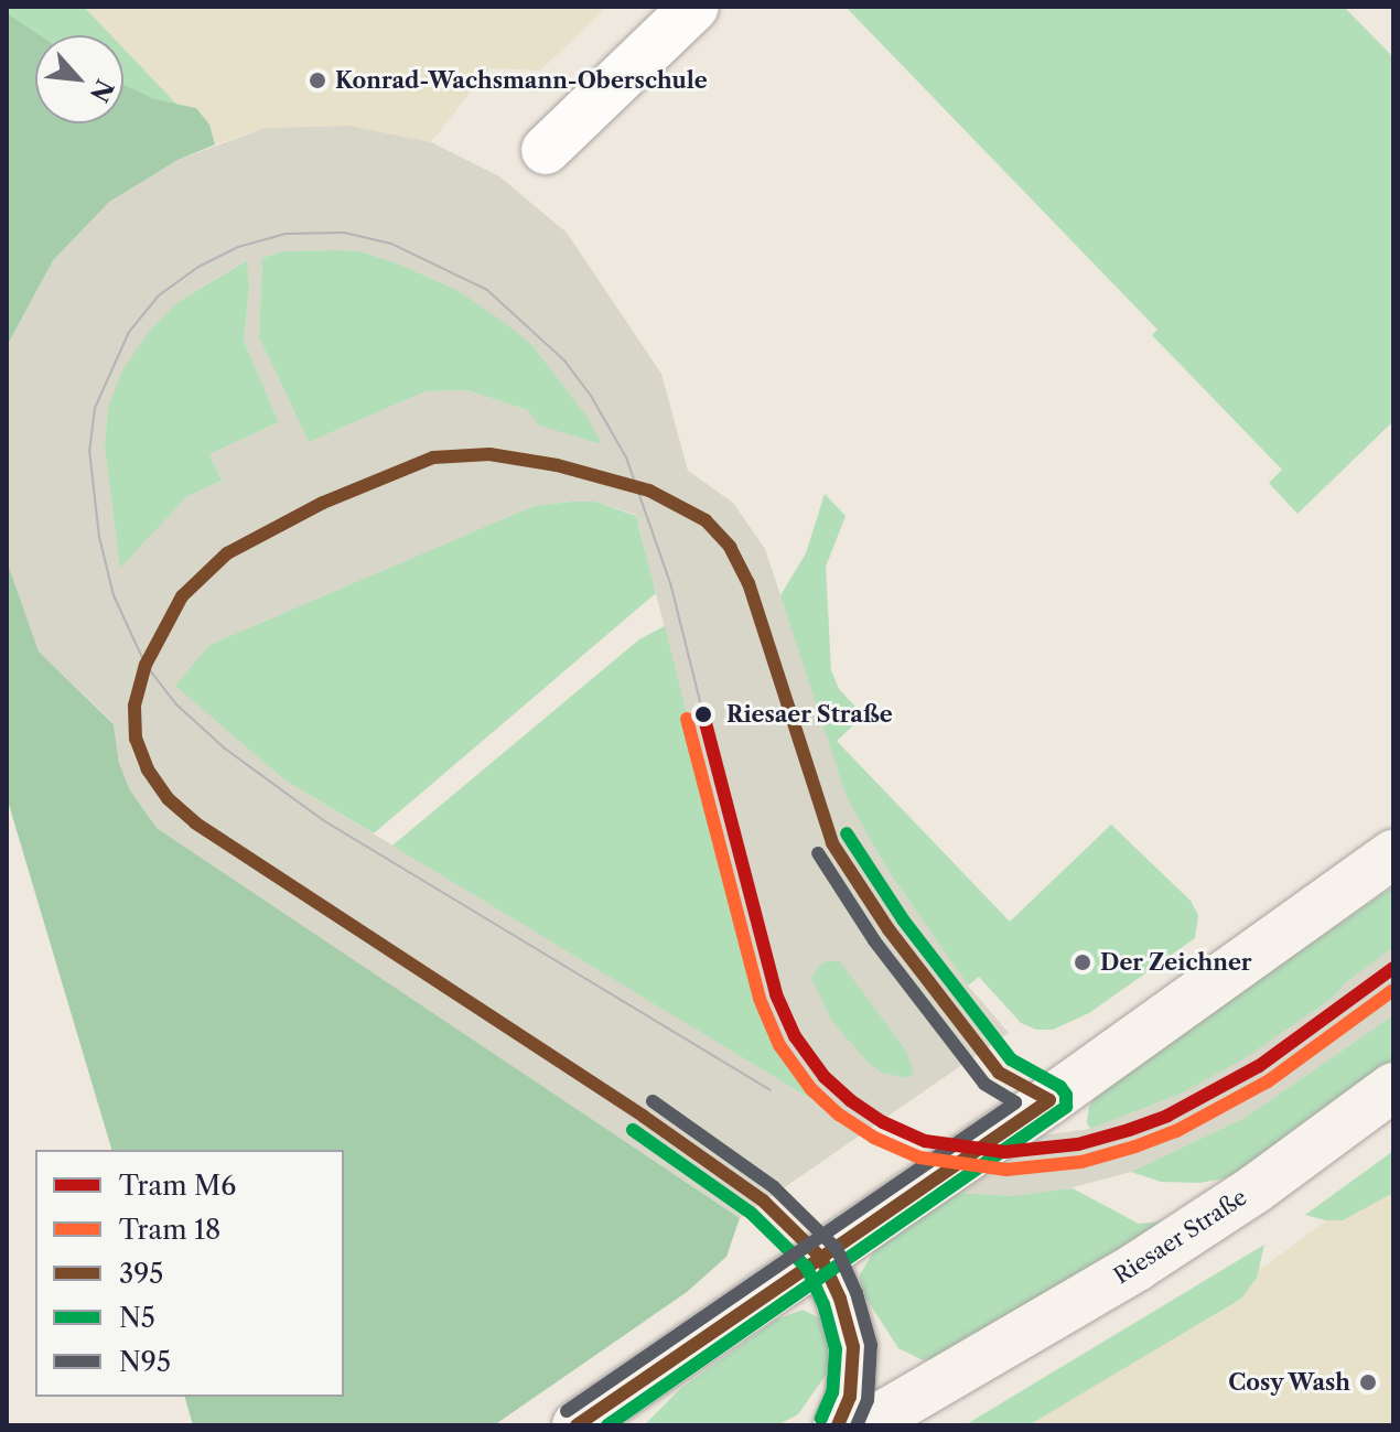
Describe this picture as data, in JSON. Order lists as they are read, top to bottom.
{
  "streets": {
    "main road": ["Riesaer Straße"]
  },
  "places": [
    "Konrad-Wachsmann-Oberschule",
    "Riesaer Straße",
    "Der Zeichner",
    "Cosy Wash"
  ],
  "lines": [
    "transit line 395",
    "tram line M6",
    "tram line 18",
    "transit line N5",
    "transit line N95"
  ],
  "legend": [
    "Tram M6",
    "Tram 18",
    "395",
    "N5",
    "N95"
  ],
  "north": "bottom right"
}
